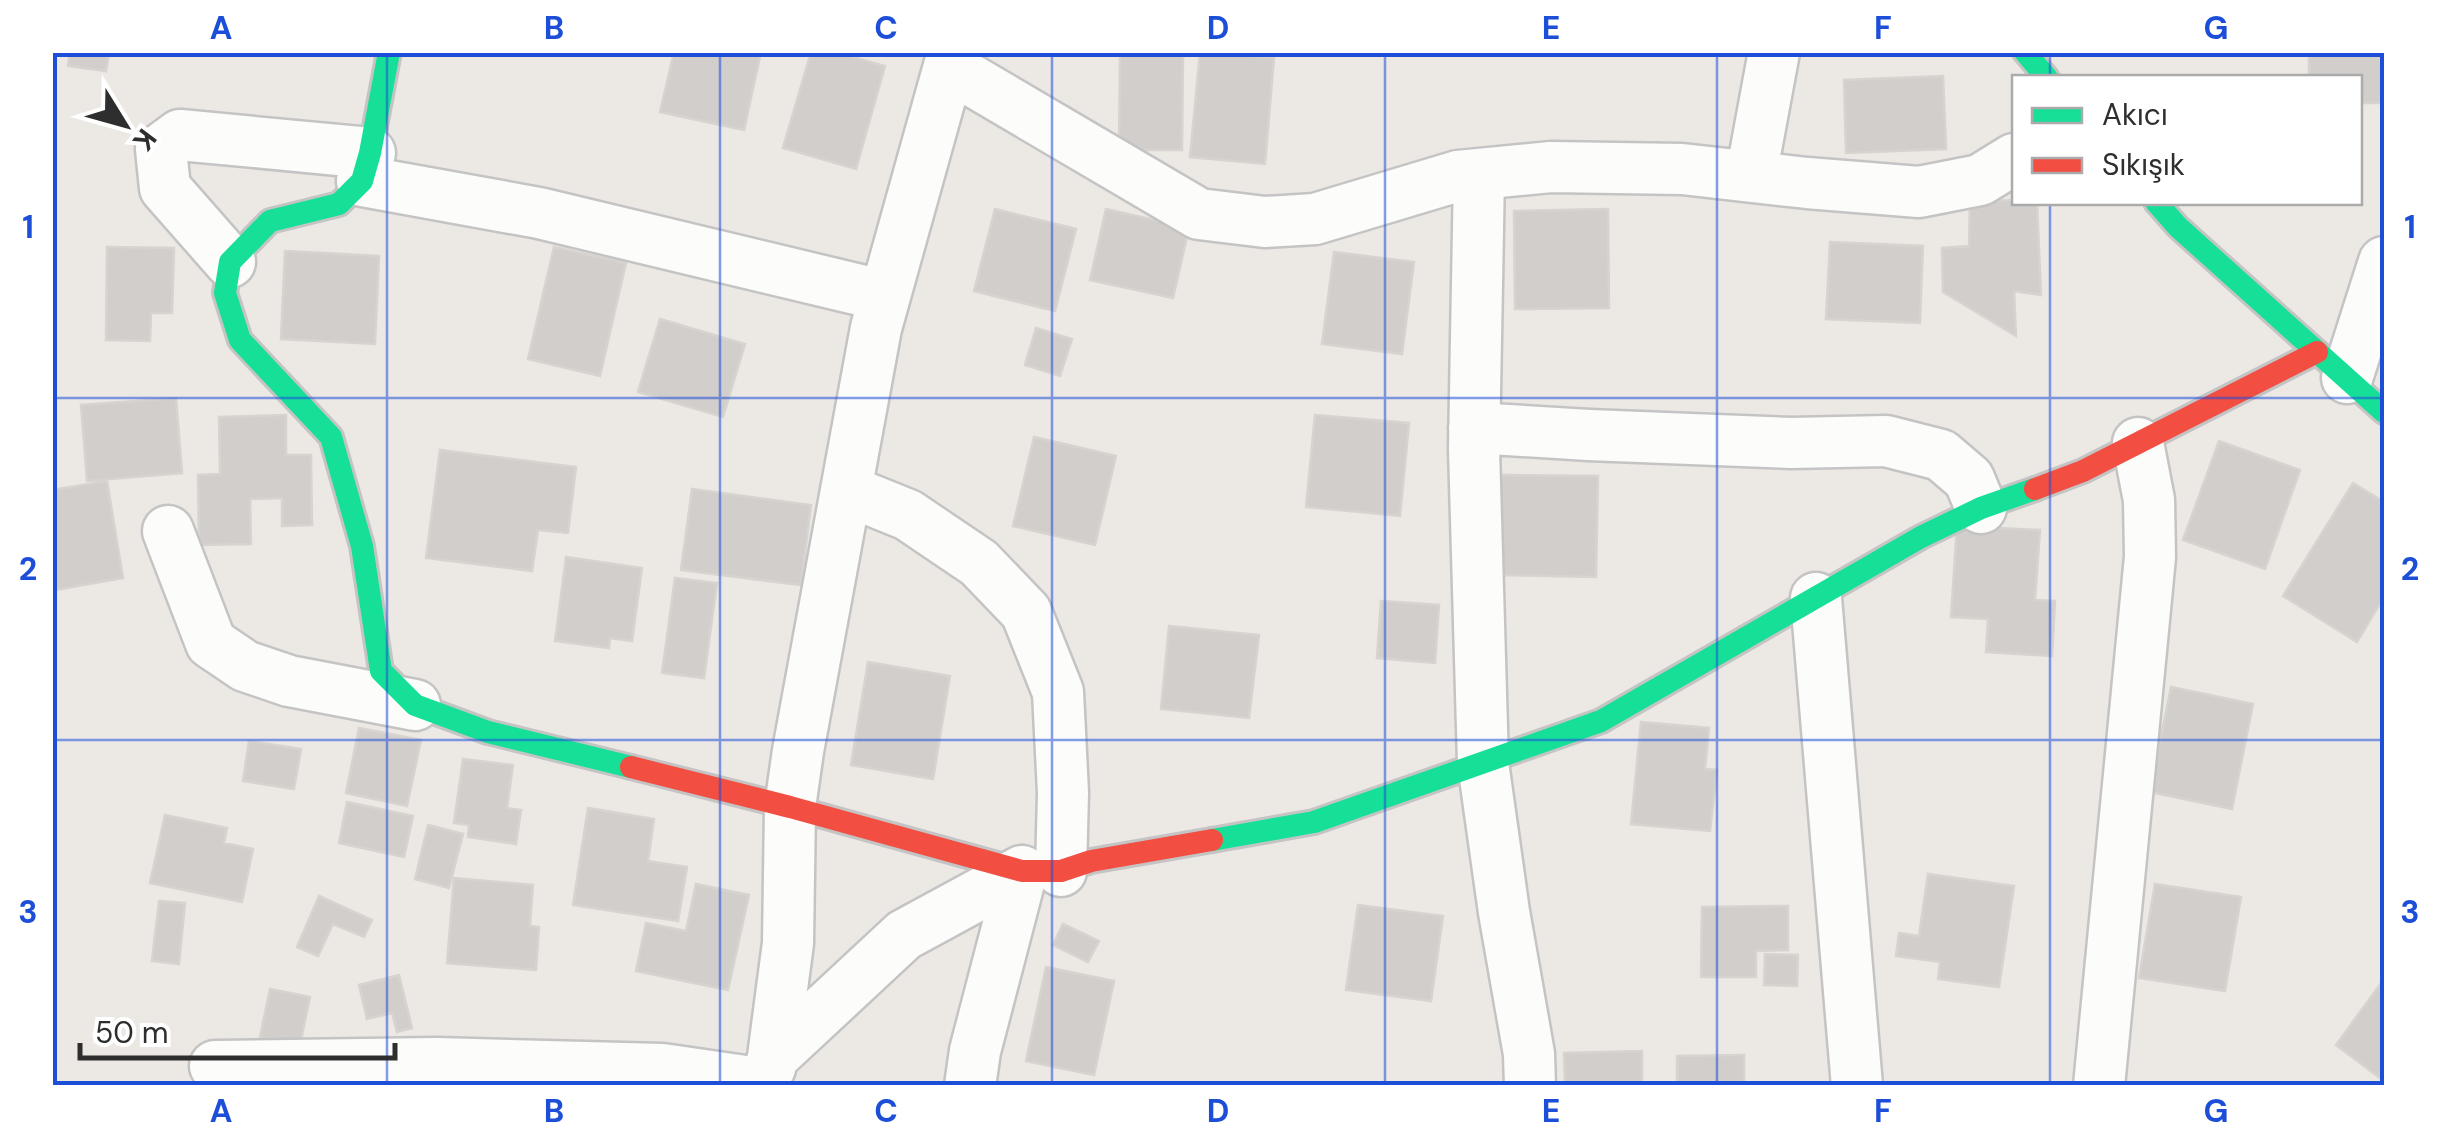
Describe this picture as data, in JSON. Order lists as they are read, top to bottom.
{
  "legend": ["Akıcı", "Sıkışık"],
  "scale_bar": "50 m",
  "north": "bottom right",
  "grid": {
    "columns": [
      "A",
      "B",
      "C",
      "D",
      "E",
      "F",
      "G"
    ],
    "rows": ["1", "2", "3"]
  }
}
